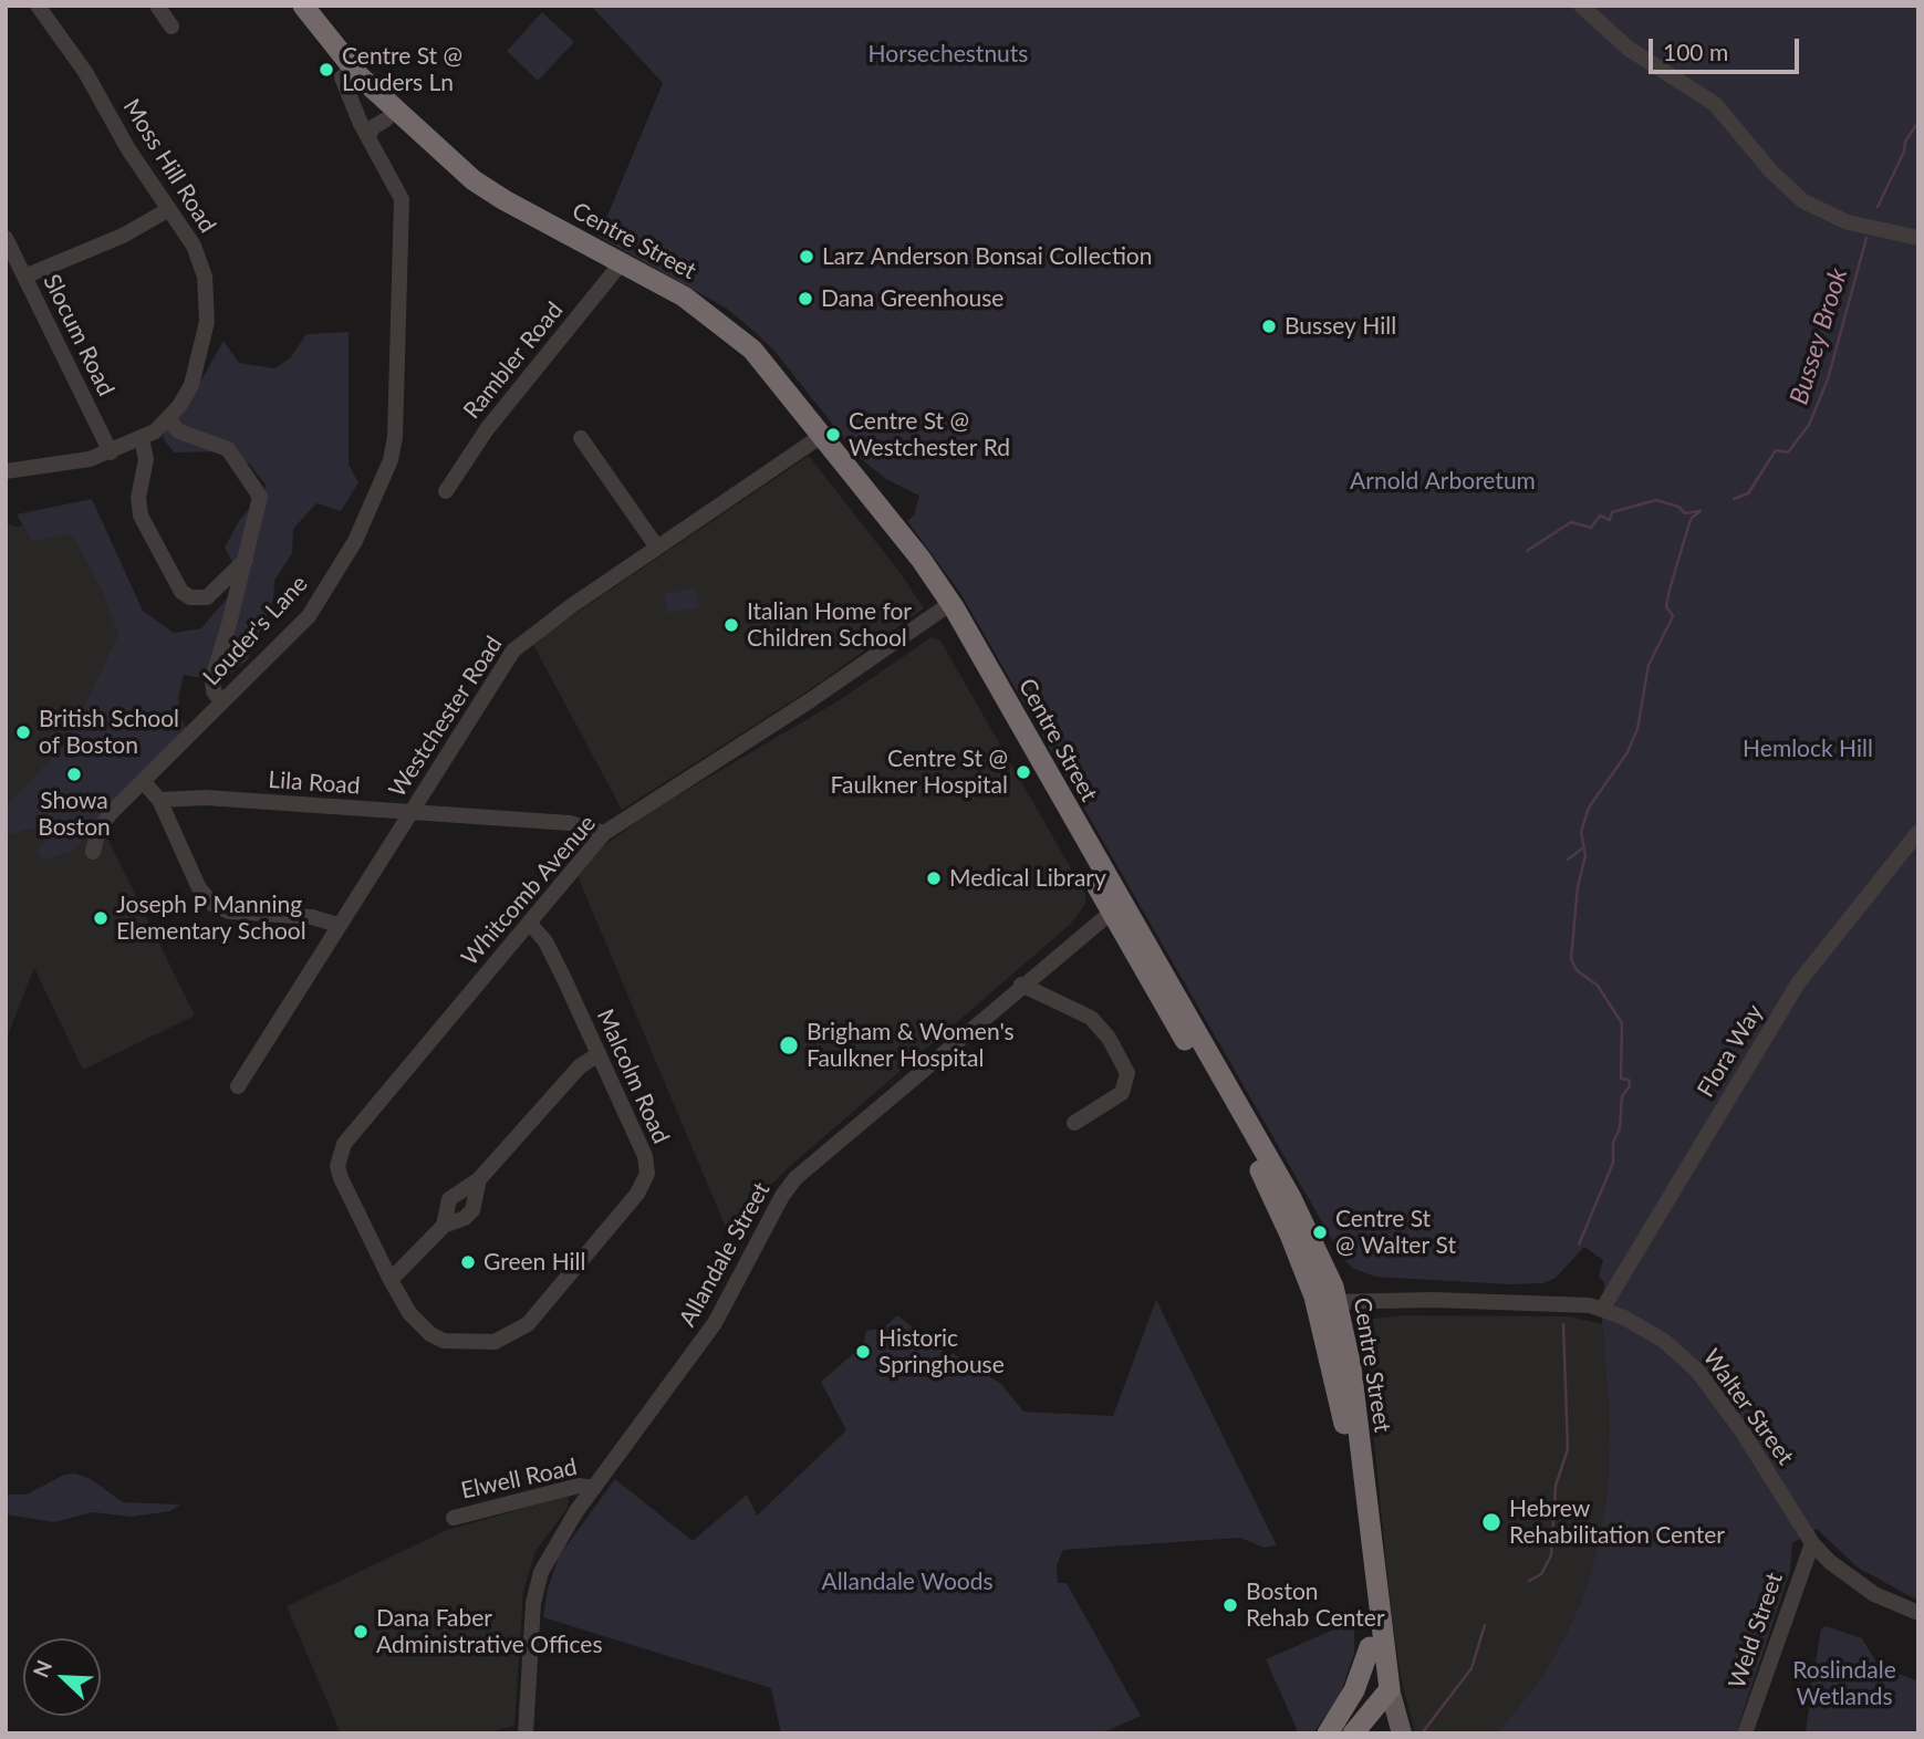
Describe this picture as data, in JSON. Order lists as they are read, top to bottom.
{
  "streets": {
    "highway": ["Centre Street"],
    "street": [
      "Moss Hill Road",
      "Slocum Road",
      "Rambler Road",
      "Louder's Lane",
      "Westchester Road",
      "Lila Road",
      "Whitcomb Avenue",
      "Flora Way",
      "Malcolm Road",
      "Allandale Street",
      "Walter Street",
      "Elwell Road",
      "Weld Street"
    ]
  },
  "crossings": [
    ["Moss Hill Road", "Slocum Road"],
    ["Centre Street", "Rambler Road"],
    ["Centre Street", "Louder's Lane"],
    ["Centre Street", "Westchester Road"],
    ["Centre Street", "Whitcomb Avenue"],
    ["Centre Street", "Allandale Street"],
    ["Centre Street", "Walter Street"],
    ["Westchester Road", "Lila Road"],
    ["Lila Road", "Whitcomb Avenue"],
    ["Whitcomb Avenue", "Malcolm Road"],
    ["Flora Way", "Walter Street"],
    ["Allandale Street", "Elwell Road"],
    ["Walter Street", "Weld Street"]
  ],
  "water": ["Bussey Brook"],
  "parks": [
    "Horsechestnuts",
    "Arnold Arboretum",
    "Hemlock Hill",
    "Allandale Woods",
    "Roslindale Wetlands"
  ],
  "places": [
    "Centre St @ Louders Ln",
    "Larz Anderson Bonsai Collection",
    "Dana Greenhouse",
    "Bussey Hill",
    "Centre St @ Westchester Rd",
    "Italian Home for Children School",
    "British School of Boston",
    "Centre St @ Faulkner Hospital",
    "Showa Boston",
    "Medical Library",
    "Joseph P Manning Elementary School",
    "Brigham & Women's Faulkner Hospital",
    "Centre St @ Walter St",
    "Green Hill",
    "Historic Springhouse",
    "Hebrew Rehabilitation Center",
    "Boston Rehab Center",
    "Dana Faber Administrative Offices"
  ],
  "scale_bar": "100 m",
  "north": "top left"
}
